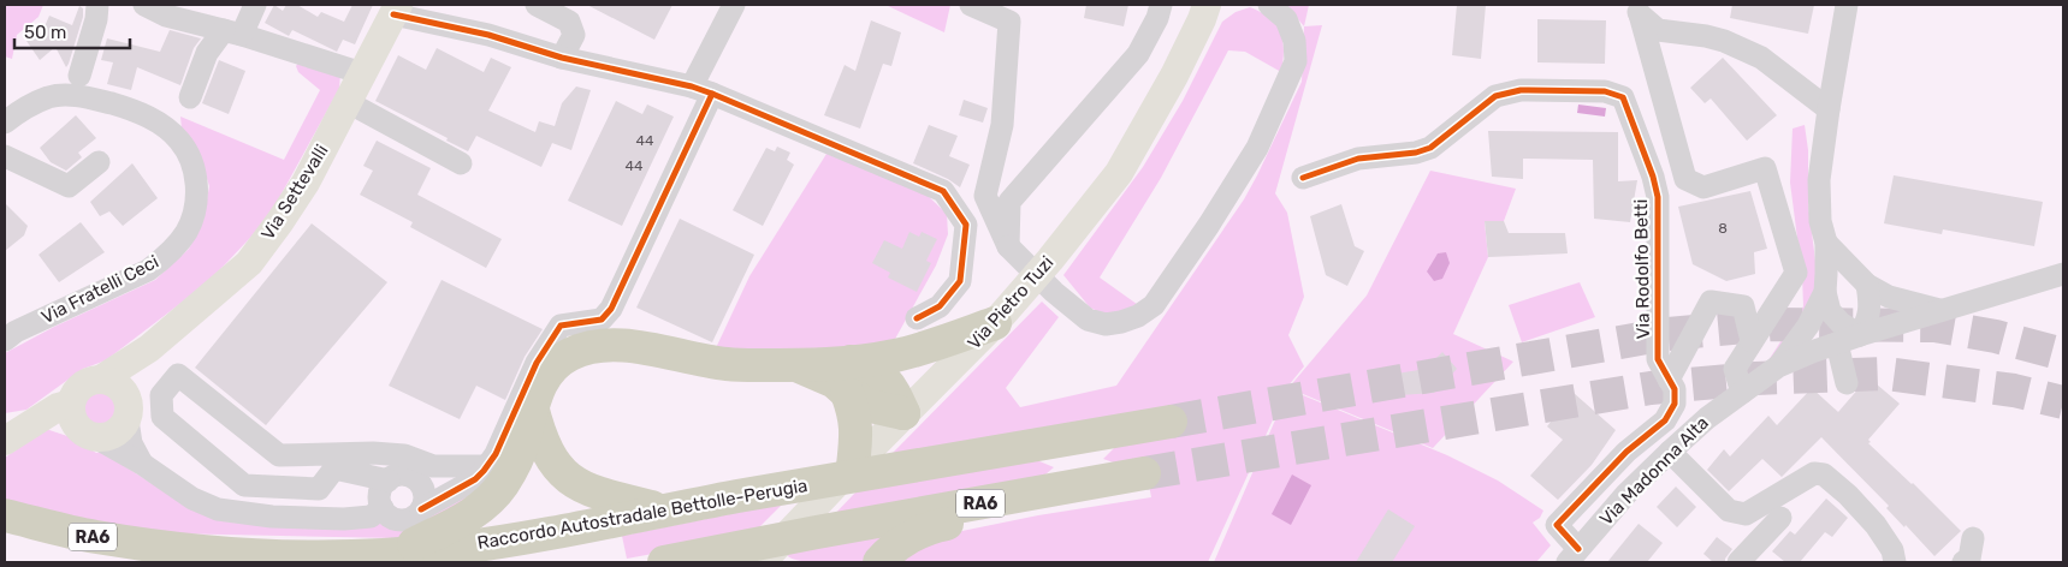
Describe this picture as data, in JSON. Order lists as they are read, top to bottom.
{
  "streets": {
    "highway": ["RA6", "Raccordo Autostradale Bettolle-Perugia"],
    "main road": ["Via Settevalli", "Via Pietro Tuzi"],
    "street": ["Via Rodolfo Betti", "Via Fratelli Ceci", "Via Madonna Alta"]
  },
  "crossings": [
    ["Via Rodolfo Betti", "Via Madonna Alta"]
  ],
  "house_numbers": ["44", "44", "8"],
  "scale_bar": "50 m"
}
